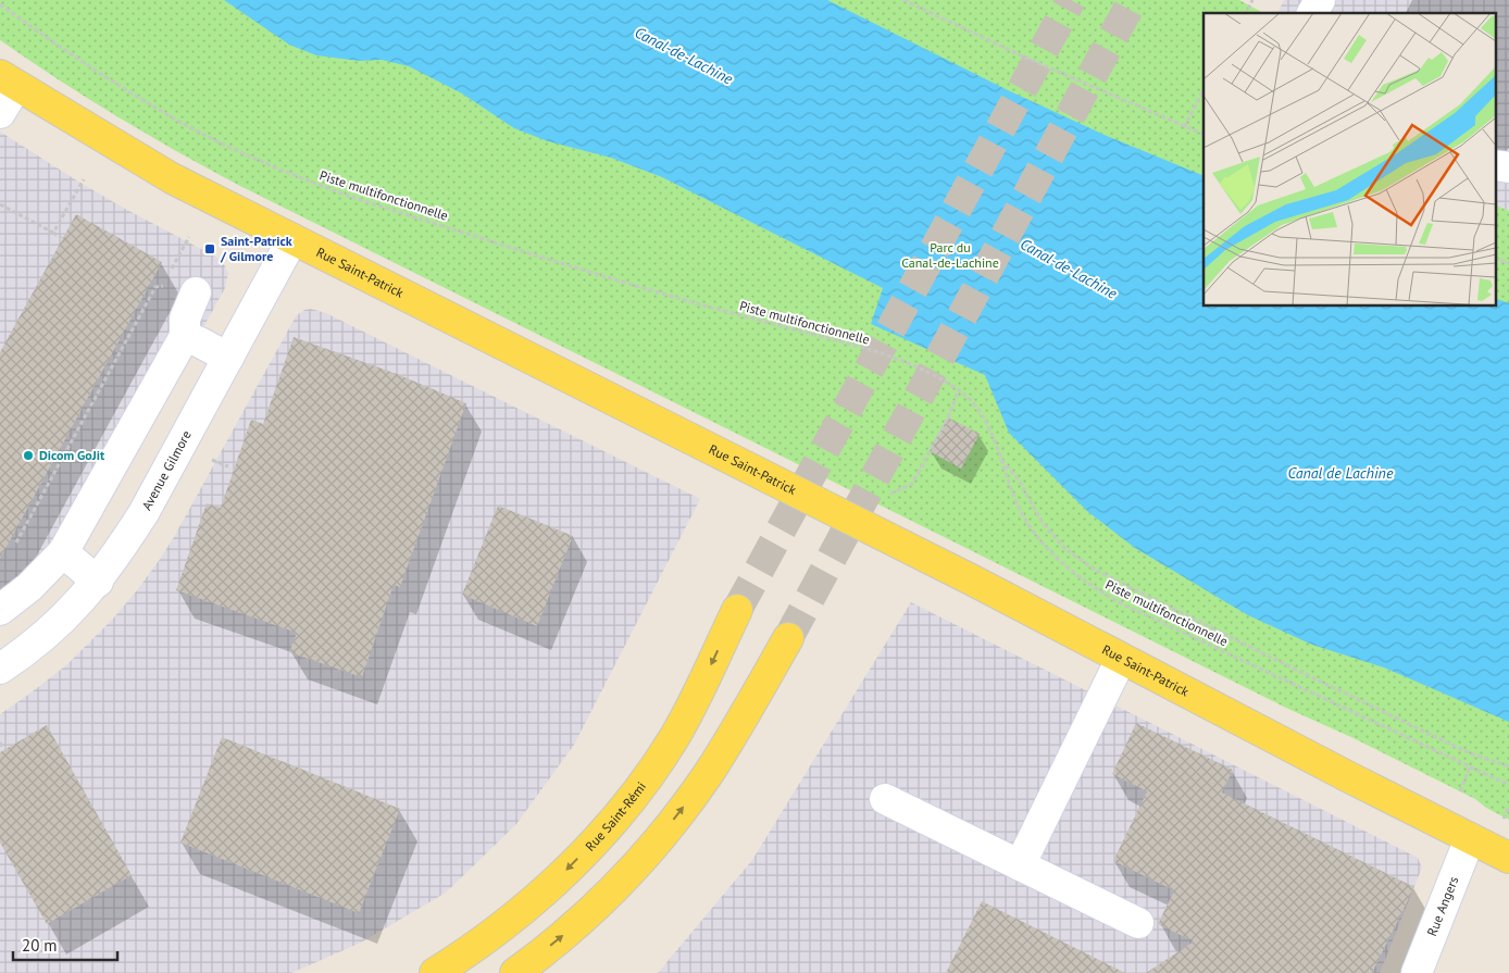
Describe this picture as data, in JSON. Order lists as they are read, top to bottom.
{
  "streets": {
    "main road": ["Rue Saint-Patrick", "Rue Saint-Rémi"],
    "street": ["Avenue Gilmore", "Rue Angers"],
    "path": ["Piste multifonctionnelle"]
  },
  "crossings": [
    ["Rue Saint-Patrick", "Avenue Gilmore"],
    ["Rue Saint-Patrick", "Rue Angers"]
  ],
  "water": ["Canal-de-Lachine", "Canal de Lachine"],
  "parks": ["Parc du Canal-de-Lachine"],
  "places": {
    "transit": ["Saint-Patrick / Gilmore"],
    "other": ["Dicom GoJit"]
  },
  "scale_bar": "20 m"
}
